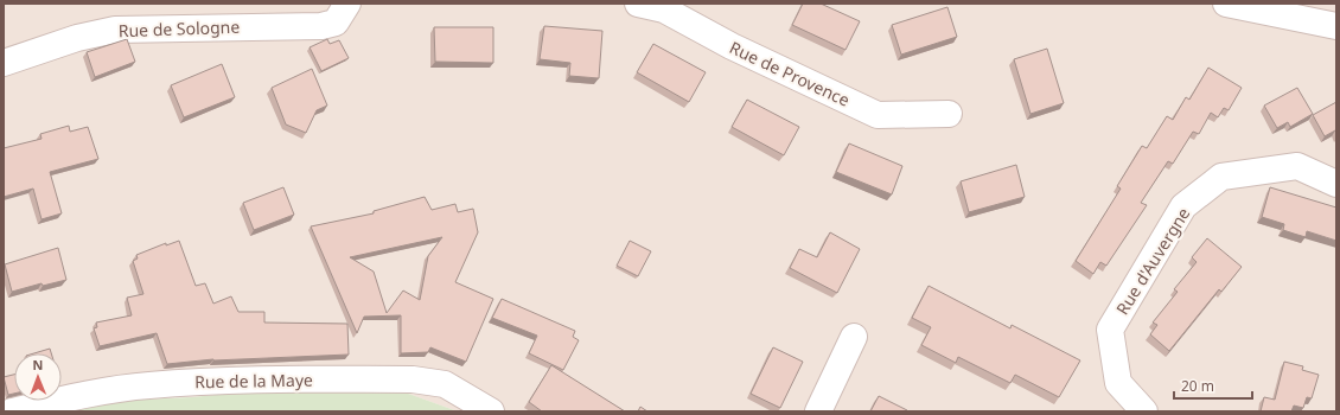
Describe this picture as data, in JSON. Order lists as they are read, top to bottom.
{
  "streets": {
    "street": [
      "Rue de Sologne",
      "Rue de Provence",
      "Rue d'Auvergne",
      "Rue de la Maye"
    ]
  },
  "scale_bar": "20 m",
  "north": "top"
}
